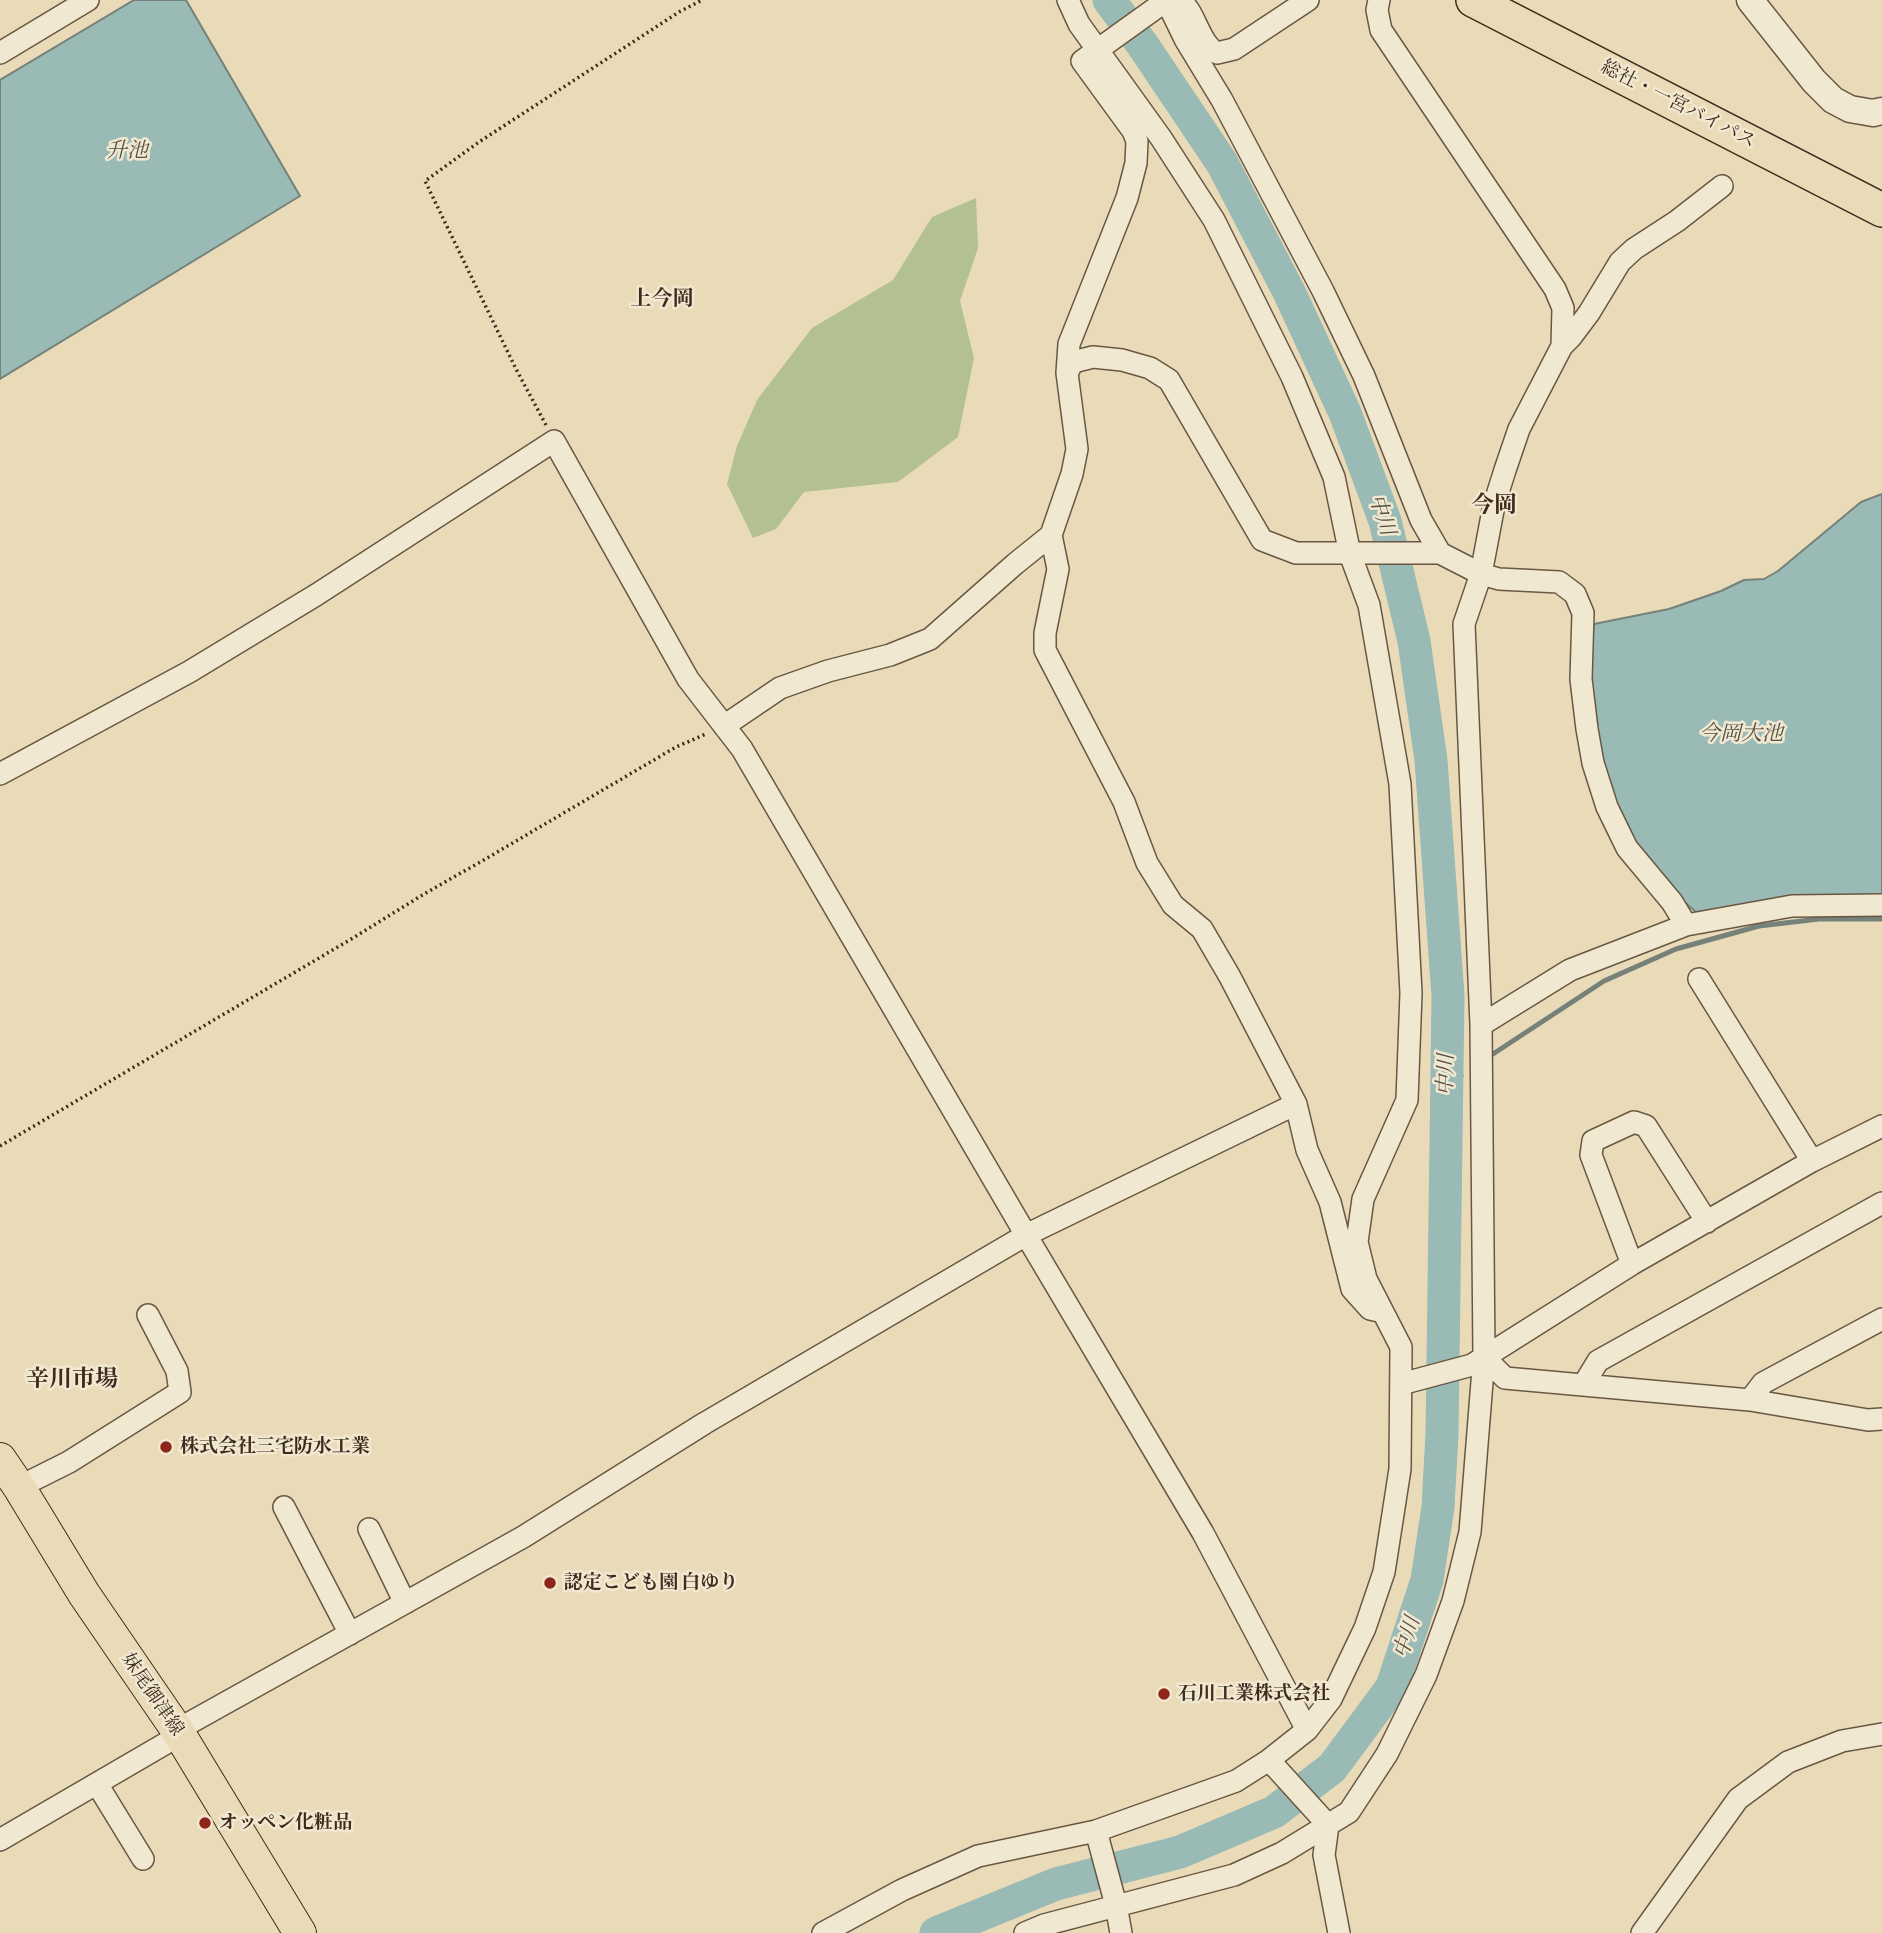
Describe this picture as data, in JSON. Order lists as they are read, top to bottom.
{
  "streets": {
    "highway": ["総社・一宮バイパス"],
    "main road": ["妹尾御津線"]
  },
  "districts": ["上今岡", "今岡", "辛川市場"],
  "water": ["升池", "中川", "今岡大池"],
  "places": [
    "株式会社三宅防水工業",
    "認定こども園 白ゆり",
    "石川工業株式会社",
    "オッペン化粧品"
  ]
}
